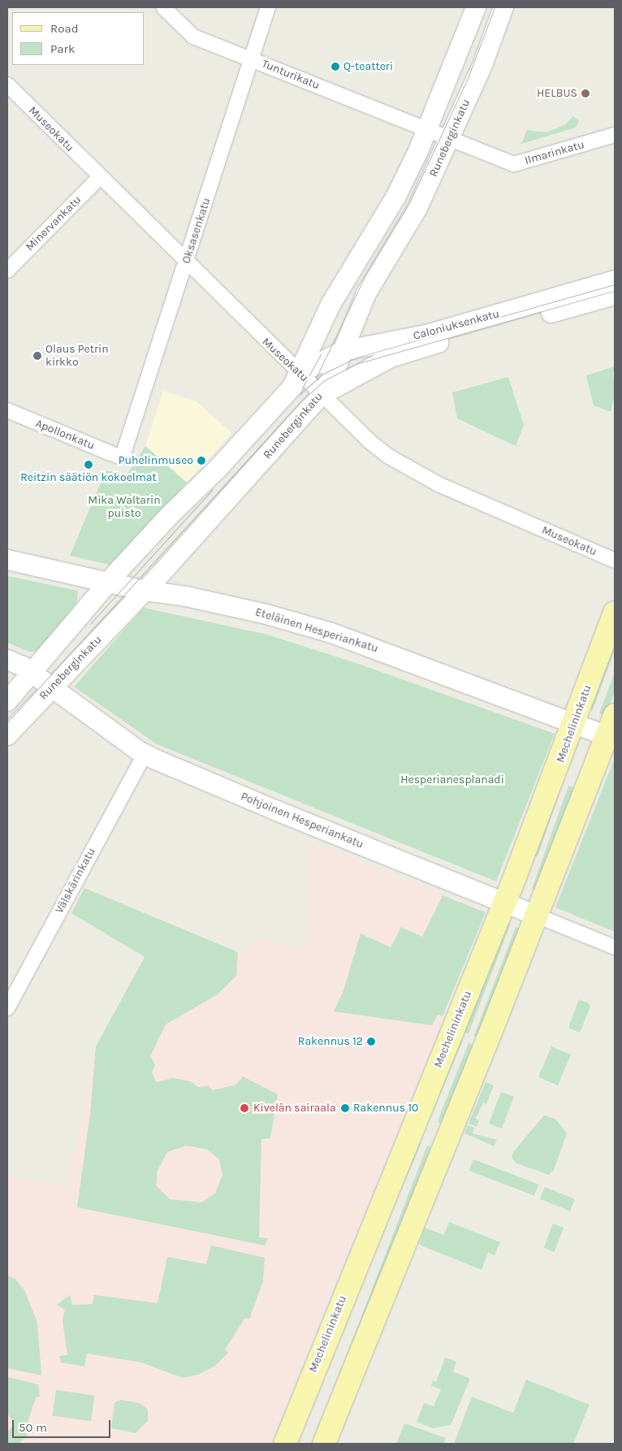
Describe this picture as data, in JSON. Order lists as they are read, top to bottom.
{
  "streets": {
    "main road": [
      "Runeberginkatu",
      "Caloniuksenkatu",
      "Eteläinen Hesperiankatu",
      "Mechelininkatu",
      "Pohjoinen Hesperiankatu"
    ],
    "street": [
      "Tunturikatu",
      "Museokatu",
      "Ilmarinkatu",
      "Minervankatu",
      "Oksasenkatu",
      "Apollonkatu",
      "Välskärinkatu"
    ]
  },
  "crossings": [
    ["Tunturikatu", "Ilmarinkatu"],
    ["Tunturikatu", "Oksasenkatu"],
    ["Museokatu", "Runeberginkatu"],
    ["Museokatu", "Minervankatu"],
    ["Museokatu", "Oksasenkatu"],
    ["Museokatu", "Caloniuksenkatu"],
    ["Runeberginkatu", "Ilmarinkatu"],
    ["Runeberginkatu", "Caloniuksenkatu"],
    ["Runeberginkatu", "Eteläinen Hesperiankatu"],
    ["Runeberginkatu", "Pohjoinen Hesperiankatu"],
    ["Oksasenkatu", "Apollonkatu"],
    ["Eteläinen Hesperiankatu", "Mechelininkatu"],
    ["Mechelininkatu", "Pohjoinen Hesperiankatu"],
    ["Pohjoinen Hesperiankatu", "Välskärinkatu"]
  ],
  "parks": ["Mika Waltarin puisto", "Hesperianesplanadi"],
  "places": [
    "Q-teatteri",
    "HELBUS",
    "Olaus Petrin kirkko",
    "Puhelinmuseo",
    "Reitzin säätiön kokoelmat",
    "Rakennus 12",
    "Kivelän sairaala",
    "Rakennus 10"
  ],
  "legend": ["Road", "Park"],
  "scale_bar": "50 m"
}
